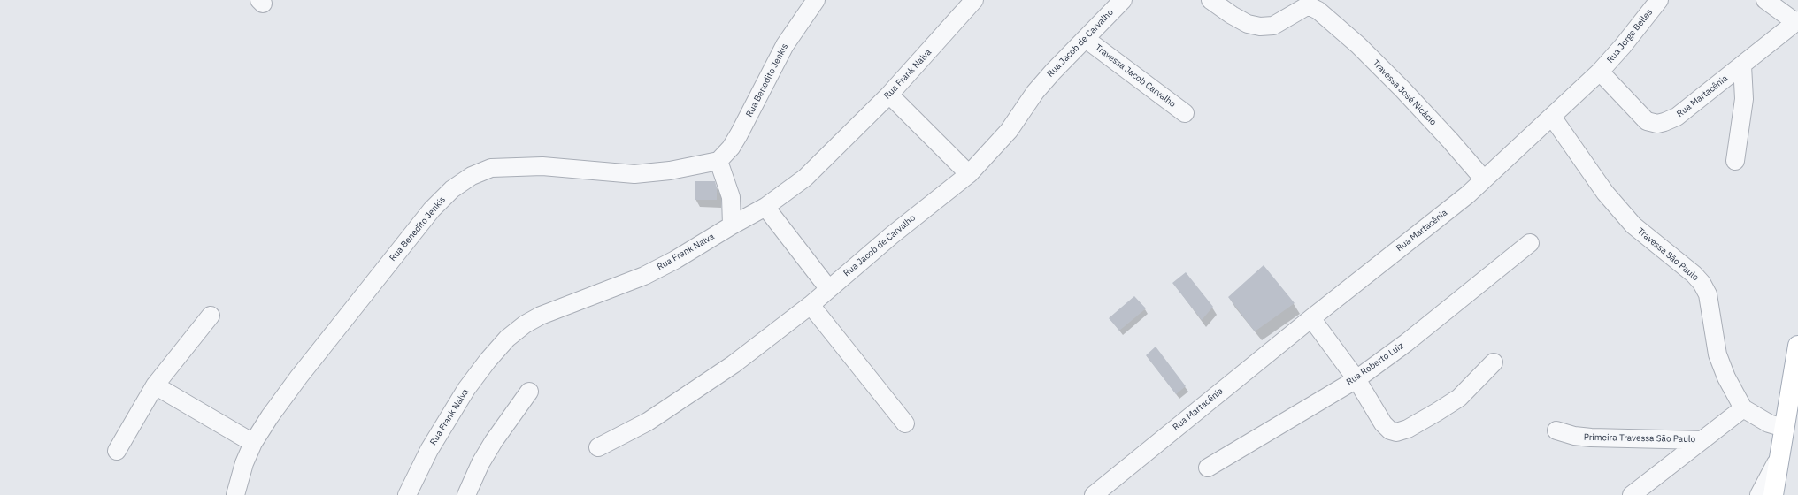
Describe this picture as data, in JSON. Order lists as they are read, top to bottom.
{
  "streets": {
    "street": [
      "Rua Jorge Belles",
      "Rua Jacob de Carvalho",
      "Rua Frank Nalva",
      "Travessa Jacob Carvalho",
      "Rua Benedito Jenkis",
      "Travessa José Nicácio",
      "Rua Martacênia",
      "Travessa São Paulo",
      "Rua Roberto Luiz",
      "Primeira Travessa São Paulo"
    ]
  },
  "crossings": [
    ["Rua Jorge Belles", "Rua Martacênia"],
    ["Rua Jacob de Carvalho", "Travessa Jacob Carvalho"],
    ["Travessa José Nicácio", "Rua Martacênia"],
    ["Rua Martacênia", "Travessa São Paulo"]
  ]
}
